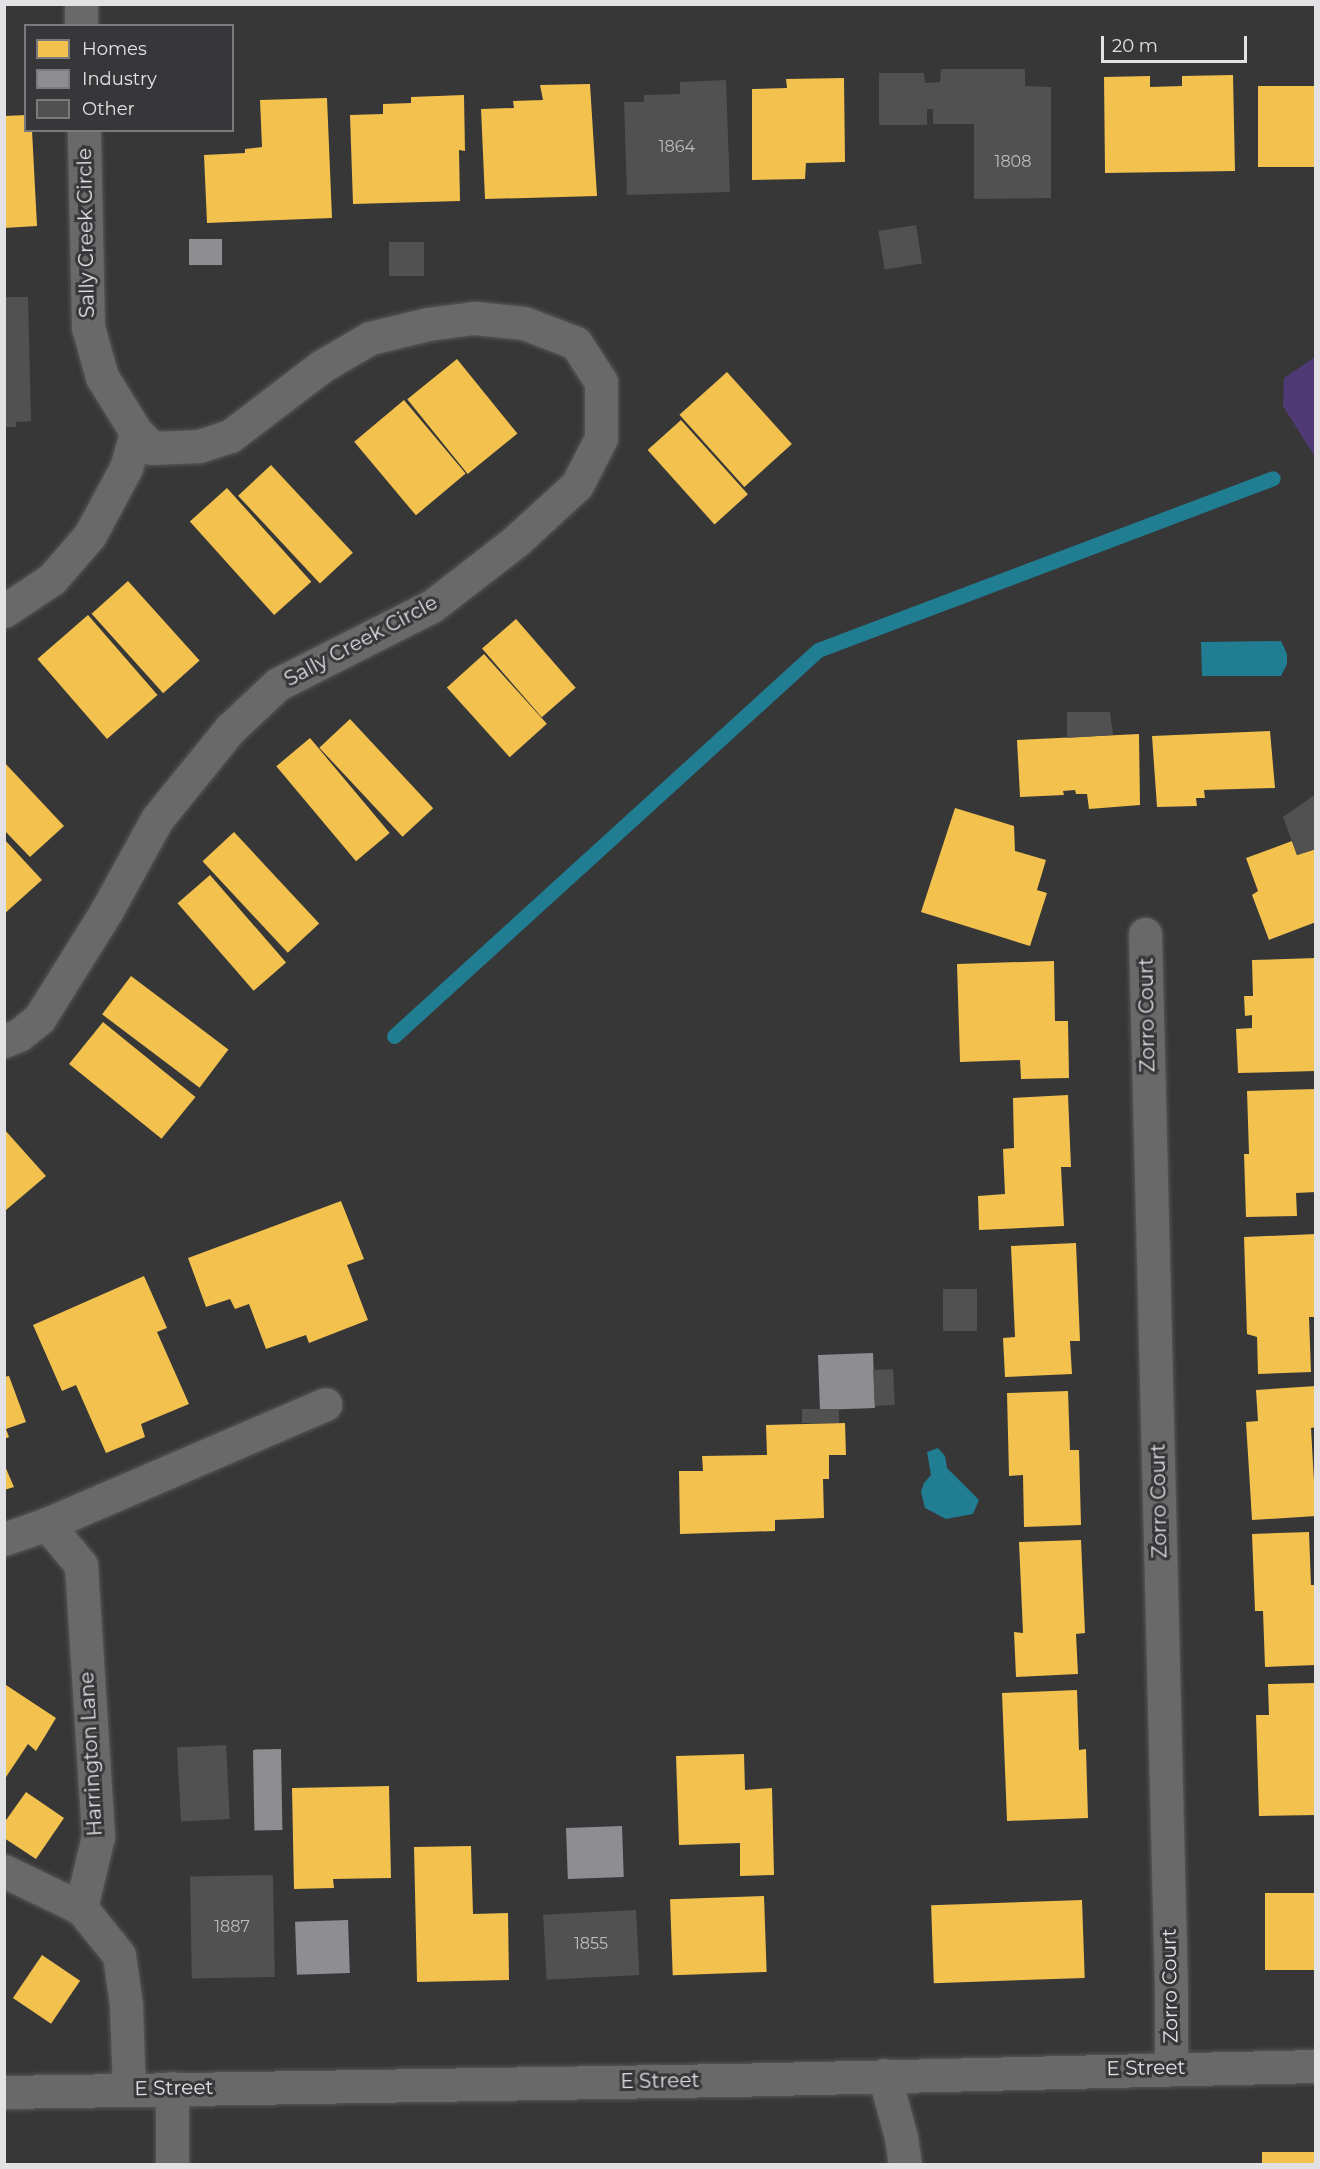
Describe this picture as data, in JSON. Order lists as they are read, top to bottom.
{
  "streets": {
    "street": [
      "Sally Creek Circle",
      "Zorro Court",
      "Harrington Lane",
      "E Street"
    ]
  },
  "crossings": [
    ["Zorro Court", "E Street"]
  ],
  "house_numbers": [
    "1864",
    "1808",
    "1887",
    "1855"
  ],
  "legend": ["Homes", "Industry", "Other"],
  "scale_bar": "20 m"
}
